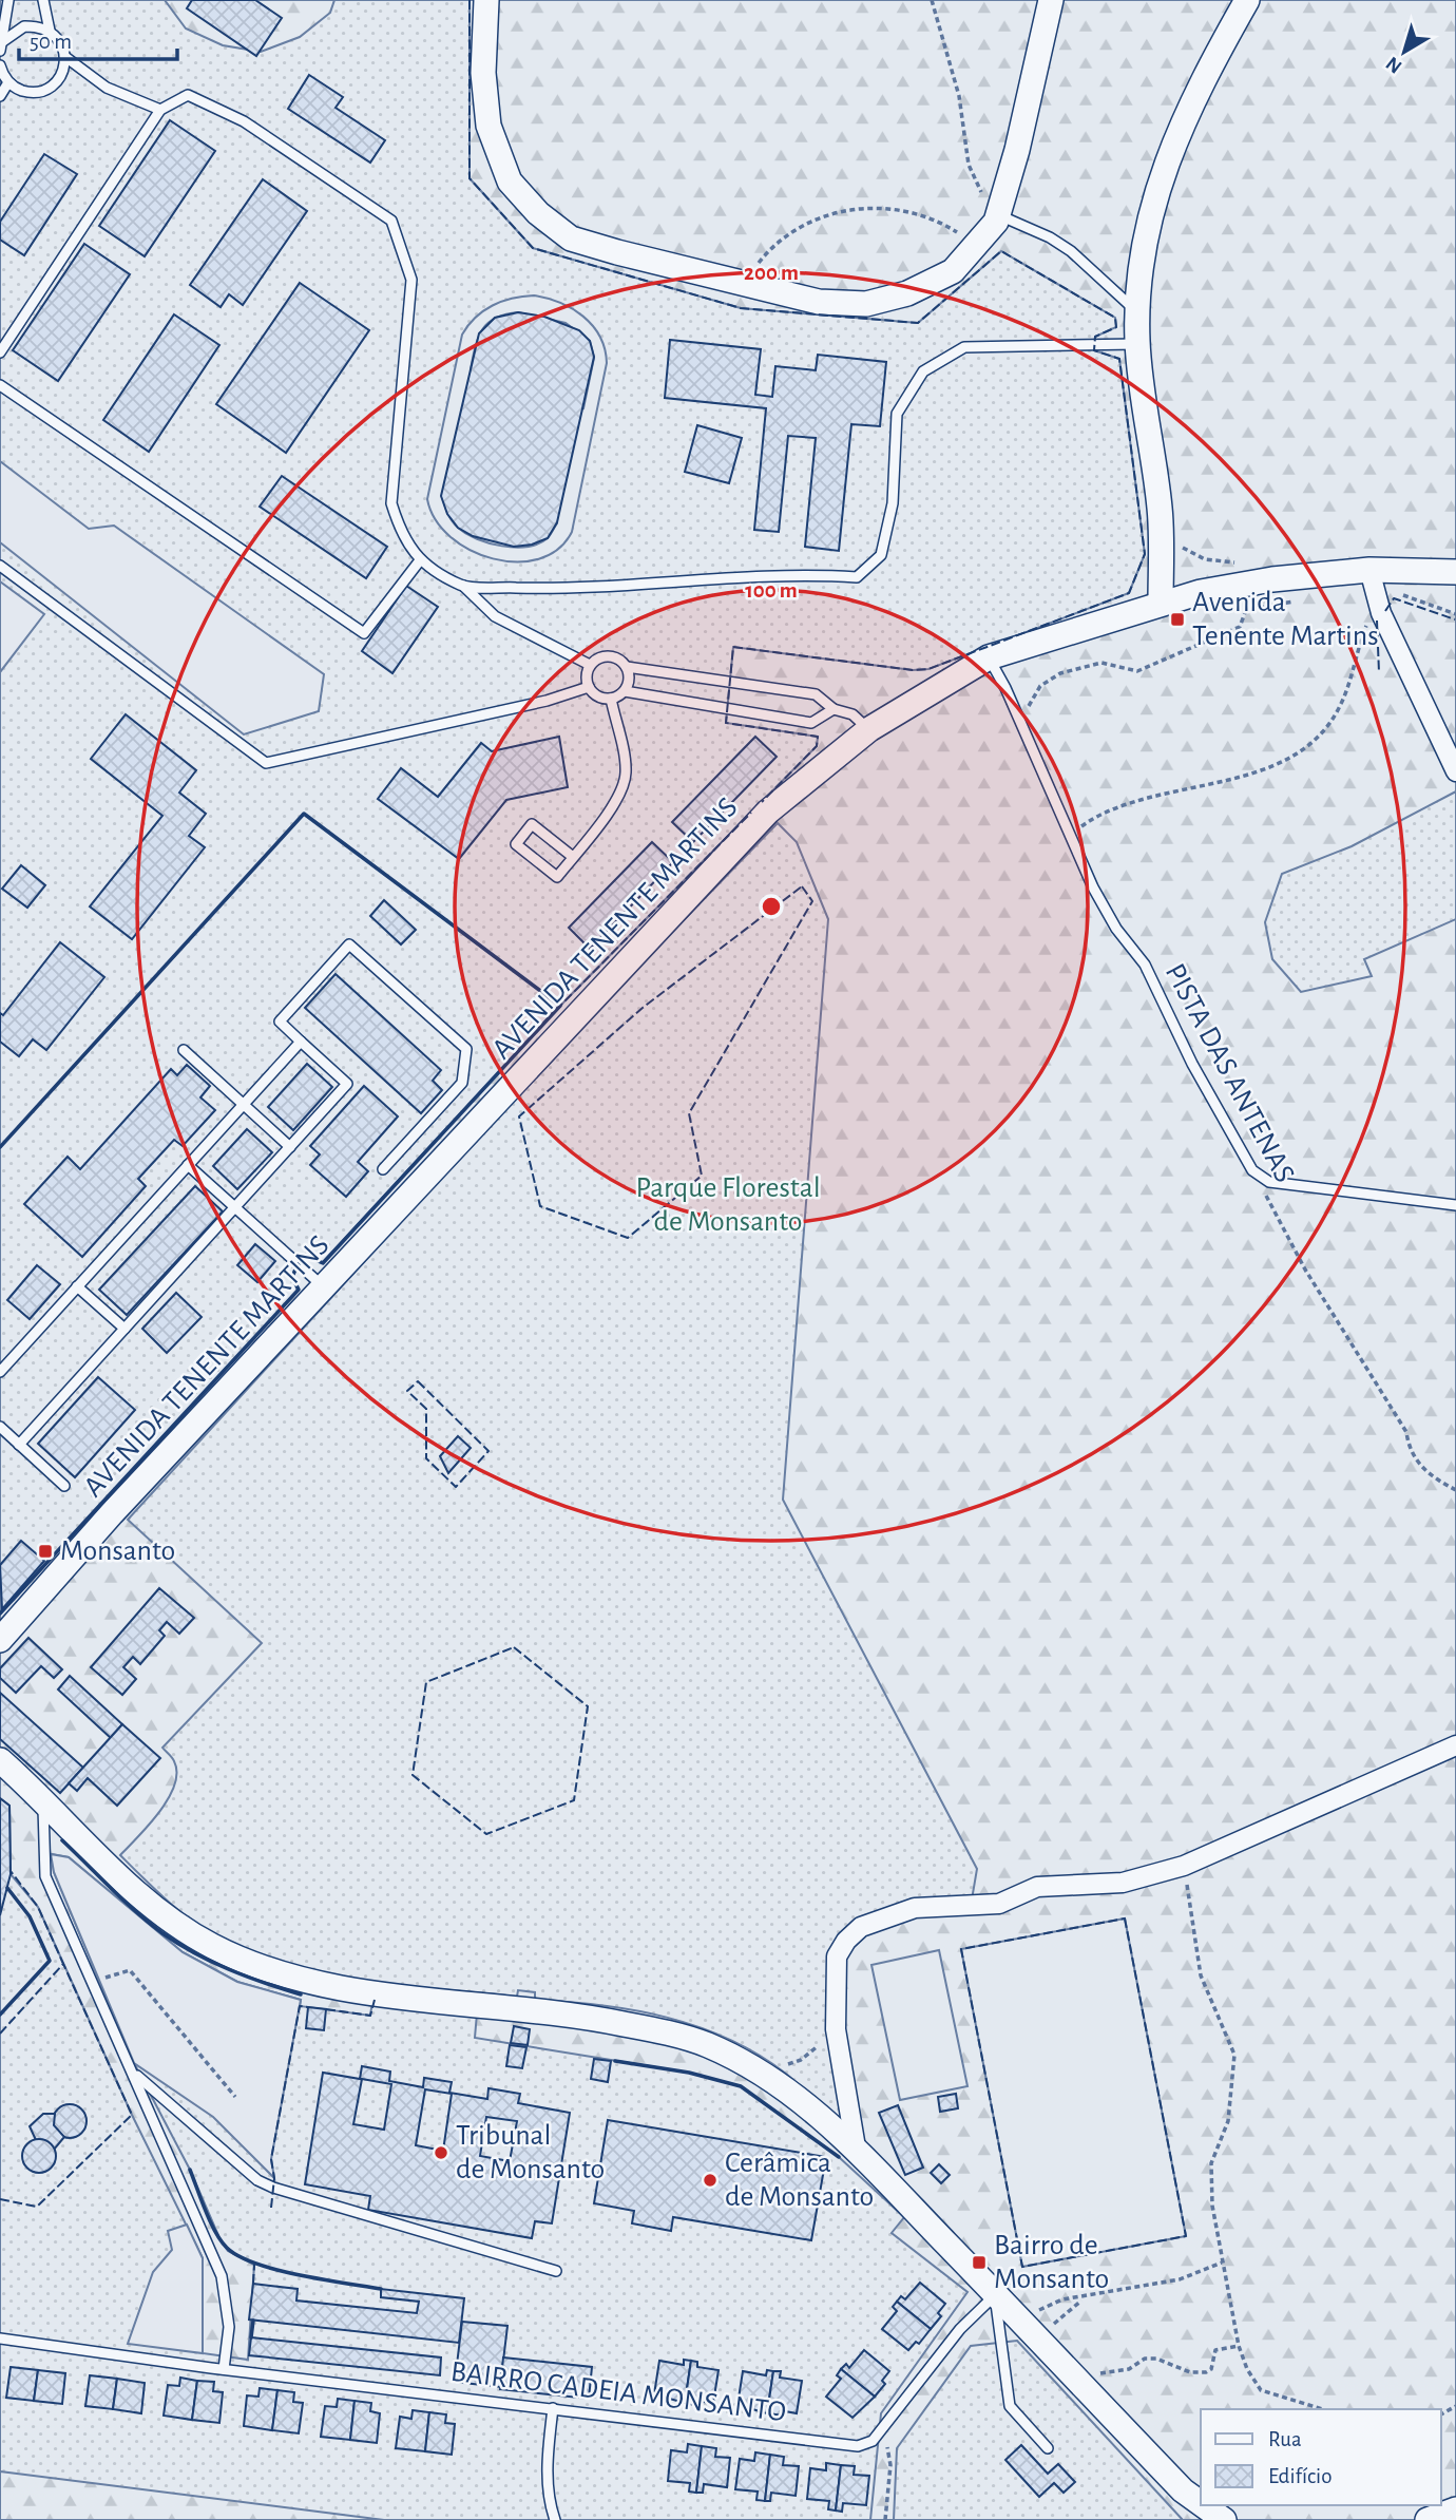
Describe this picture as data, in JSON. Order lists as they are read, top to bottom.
{
  "streets": {
    "street": ["AVENIDA TENENTE MARTINS"],
    "lane": ["PISTA DAS ANTENAS", "BAIRRO CADEIA MONSANTO"]
  },
  "crossings": [
    ["AVENIDA TENENTE MARTINS", "PISTA DAS ANTENAS"]
  ],
  "parks": ["Parque Florestal de Monsanto"],
  "places": {
    "transit": ["Avenida Tenente Martins", "Monsanto", "Bairro de Monsanto"],
    "other": ["Tribunal de Monsanto", "Cerâmica de Monsanto"]
  },
  "legend": ["Rua", "Edifício"],
  "scale_bar": "50 m",
  "north": "bottom left",
  "rings": ["200 m", "100 m"]
}
